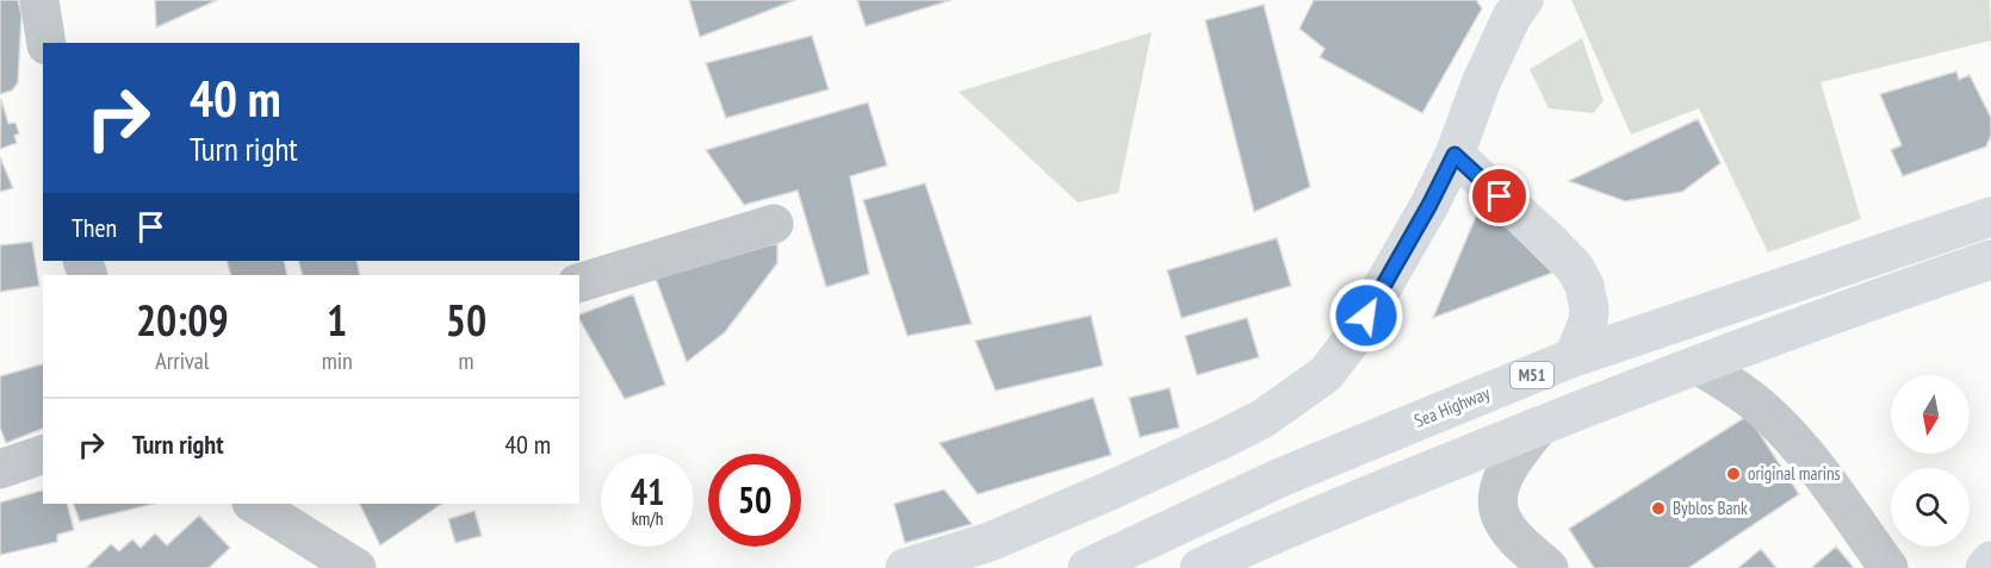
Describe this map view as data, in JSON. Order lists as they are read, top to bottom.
{
  "streets": {
    "main road": ["M51", "Sea Highway"]
  },
  "places": ["original marins", "Byblos Bank"],
  "north": "bottom",
  "page": {
    "turn": ["40 m", "Turn right"],
    "then": "Then",
    "eta": [
      "20:09",
      "Arrival",
      "1",
      "min",
      "50",
      "m"
    ],
    "list": [
      {
        "name": "Turn right",
        "value": "40 m"
      }
    ],
    "speed": "41 km/h",
    "limit": "50"
  }
}
